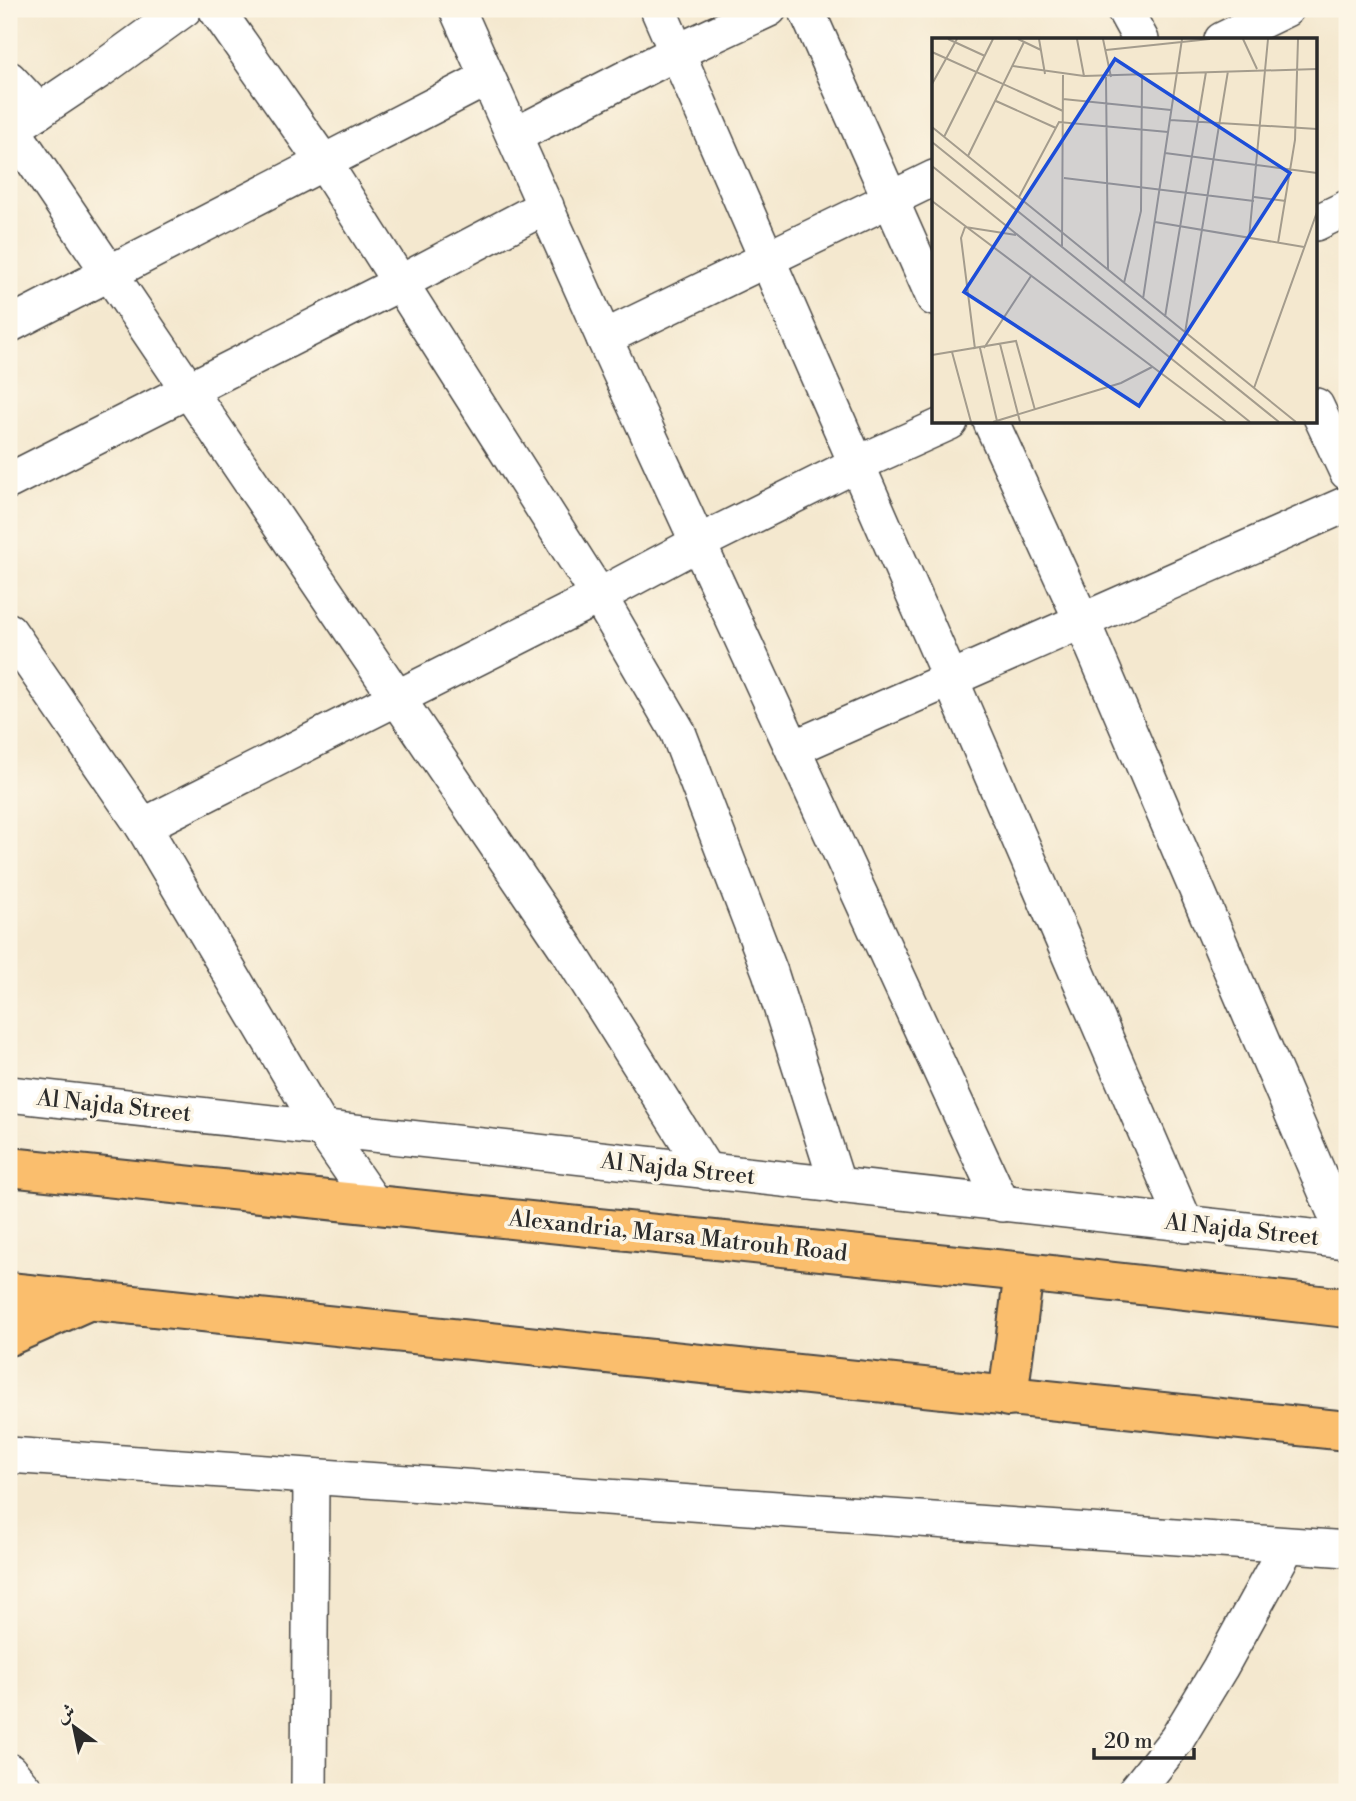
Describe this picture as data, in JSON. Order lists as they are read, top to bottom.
{
  "streets": {
    "main road": ["Alexandria, Marsa Matrouh Road"],
    "street": ["Al Najda Street"]
  },
  "scale_bar": "20 m",
  "north": "top left"
}
